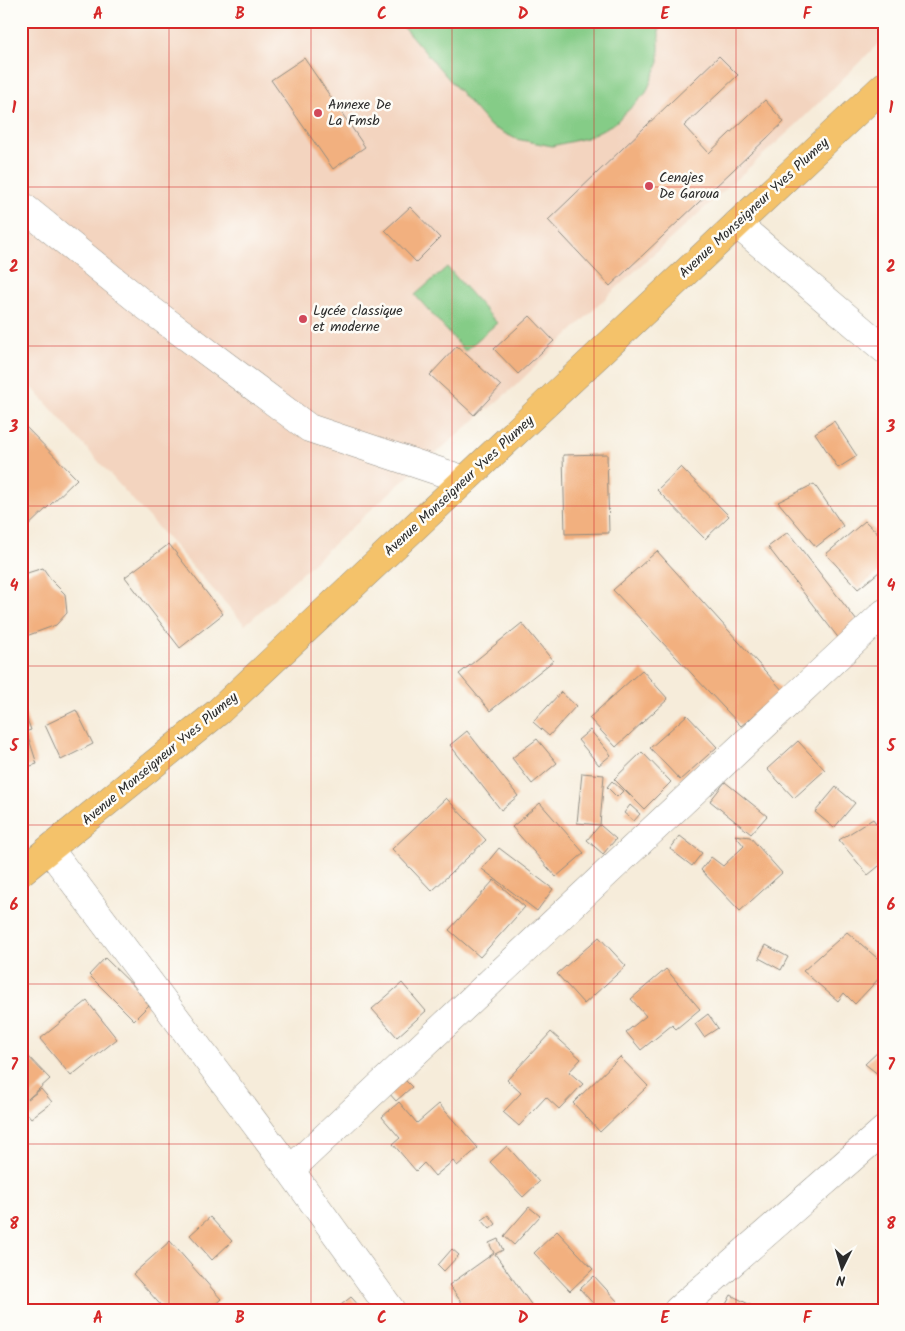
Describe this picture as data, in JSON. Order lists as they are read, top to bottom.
{
  "streets": {
    "main road": ["Avenue Monseigneur Yves Plumey"]
  },
  "places": ["Annexe De La Fmsb", "Cenajes De Garoua", "Lycée classique et moderne"],
  "north": "bottom",
  "grid": {
    "columns": [
      "A",
      "B",
      "C",
      "D",
      "E",
      "F"
    ],
    "rows": [
      "1",
      "2",
      "3",
      "4",
      "5",
      "6",
      "7",
      "8"
    ]
  }
}
